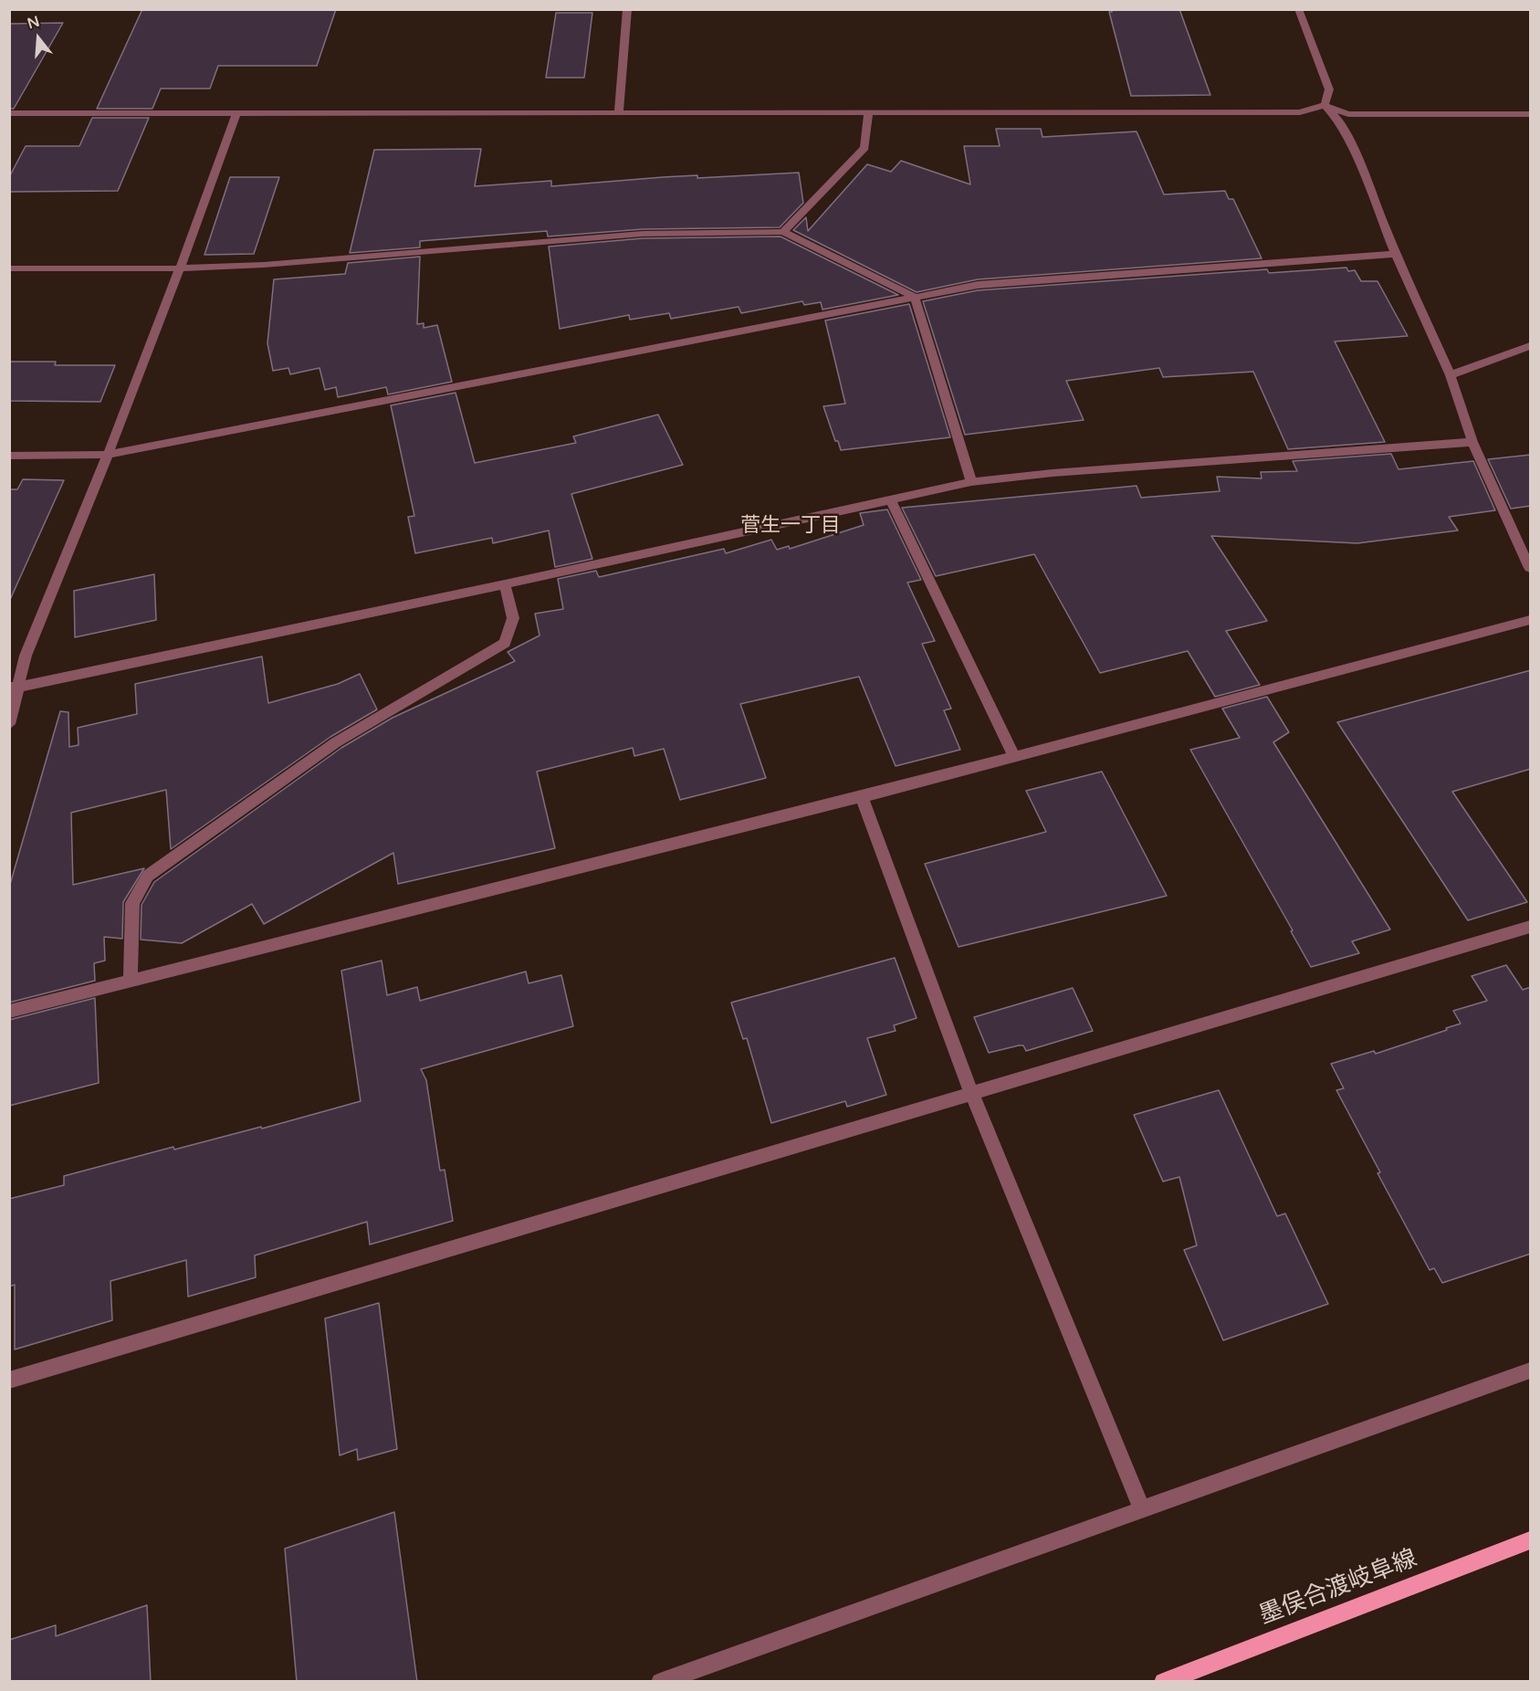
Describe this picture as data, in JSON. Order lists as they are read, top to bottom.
{
  "streets": {
    "main road": ["墨俣合渡岐阜線"]
  },
  "districts": ["菅生一丁目"],
  "north": "top"
}
